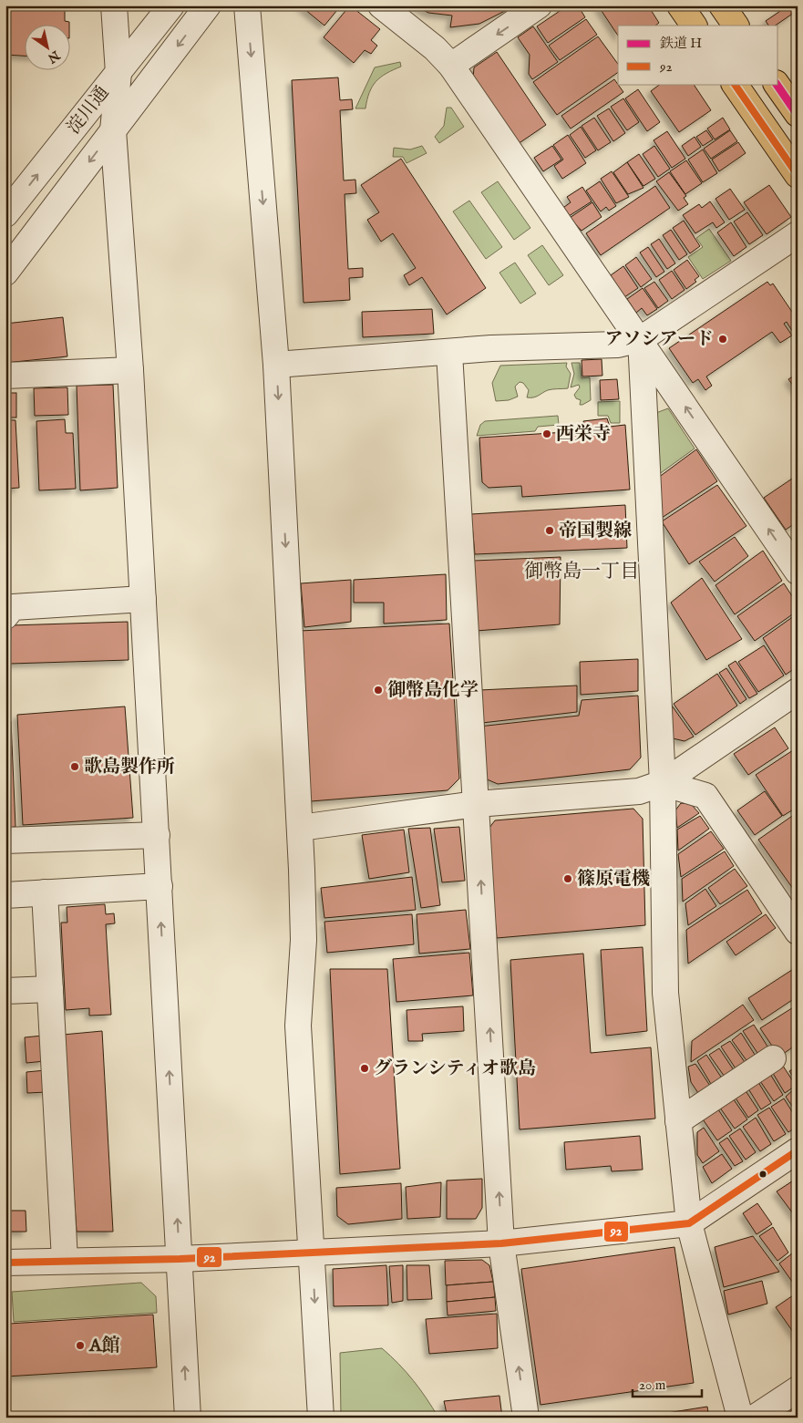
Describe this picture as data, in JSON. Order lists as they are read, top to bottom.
{
  "streets": {
    "street": ["淀川通"]
  },
  "districts": ["御幣島一丁目"],
  "places": [
    "アソシアード",
    "西栄寺",
    "帝国製線",
    "御幣島化学",
    "歌島製作所",
    "篠原電機",
    "グランシティオ歌島",
    "A館"
  ],
  "lines": ["rail line H", "transit line 92"],
  "legend": ["鉄道 H", "92"],
  "scale_bar": "20 m",
  "north": "bottom right"
}
